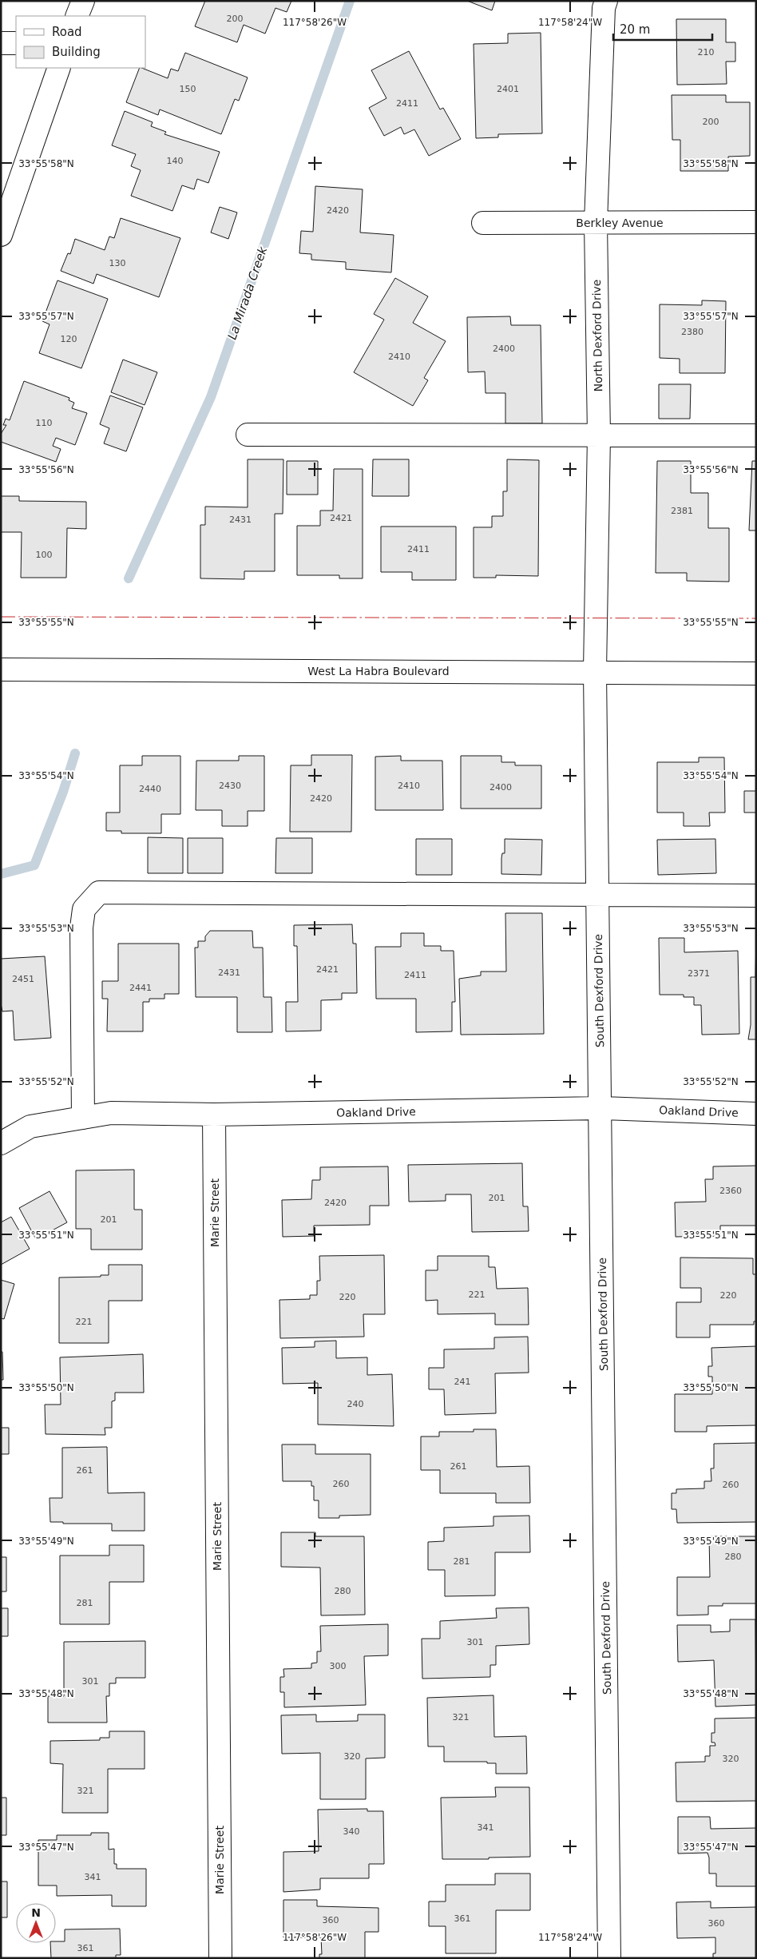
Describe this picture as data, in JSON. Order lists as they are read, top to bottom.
{
  "streets": {
    "street": [
      "Berkley Avenue",
      "North Dexford Drive",
      "West La Habra Boulevard",
      "South Dexford Drive",
      "Oakland Drive",
      "Marie Street"
    ]
  },
  "crossings": [
    ["Berkley Avenue", "North Dexford Drive"],
    ["North Dexford Drive", "West La Habra Boulevard"],
    ["North Dexford Drive", "South Dexford Drive"],
    ["West La Habra Boulevard", "South Dexford Drive"],
    ["South Dexford Drive", "Oakland Drive"],
    ["Oakland Drive", "Marie Street"]
  ],
  "water": ["La Mirada Creek"],
  "house_numbers": [
    "200",
    "210",
    "150",
    "2401",
    "2411",
    "200",
    "140",
    "2420",
    "130",
    "2380",
    "120",
    "2400",
    "2410",
    "110",
    "2381",
    "2421",
    "2431",
    "2411",
    "100",
    "2430",
    "2410",
    "2400",
    "2440",
    "2420",
    "2421",
    "2431",
    "2371",
    "2411",
    "2451",
    "2441",
    "2360",
    "201",
    "2420",
    "201",
    "221",
    "220",
    "220",
    "221",
    "241",
    "240",
    "261",
    "261",
    "260",
    "260",
    "280",
    "281",
    "280",
    "281",
    "301",
    "300",
    "301",
    "321",
    "320",
    "320",
    "321",
    "341",
    "340",
    "341",
    "361",
    "360",
    "360",
    "361"
  ],
  "legend": ["Road", "Building"],
  "scale_bar": "20 m",
  "north": "top",
  "coordinates": [
    "117°58'26\"W",
    "117°58'24\"W",
    "33°55'58\"N",
    "33°55'57\"N",
    "33°55'56\"N",
    "33°55'55\"N",
    "33°55'54\"N",
    "33°55'53\"N",
    "33°55'52\"N",
    "33°55'51\"N",
    "33°55'50\"N",
    "33°55'49\"N",
    "33°55'48\"N",
    "33°55'47\"N"
  ]
}
